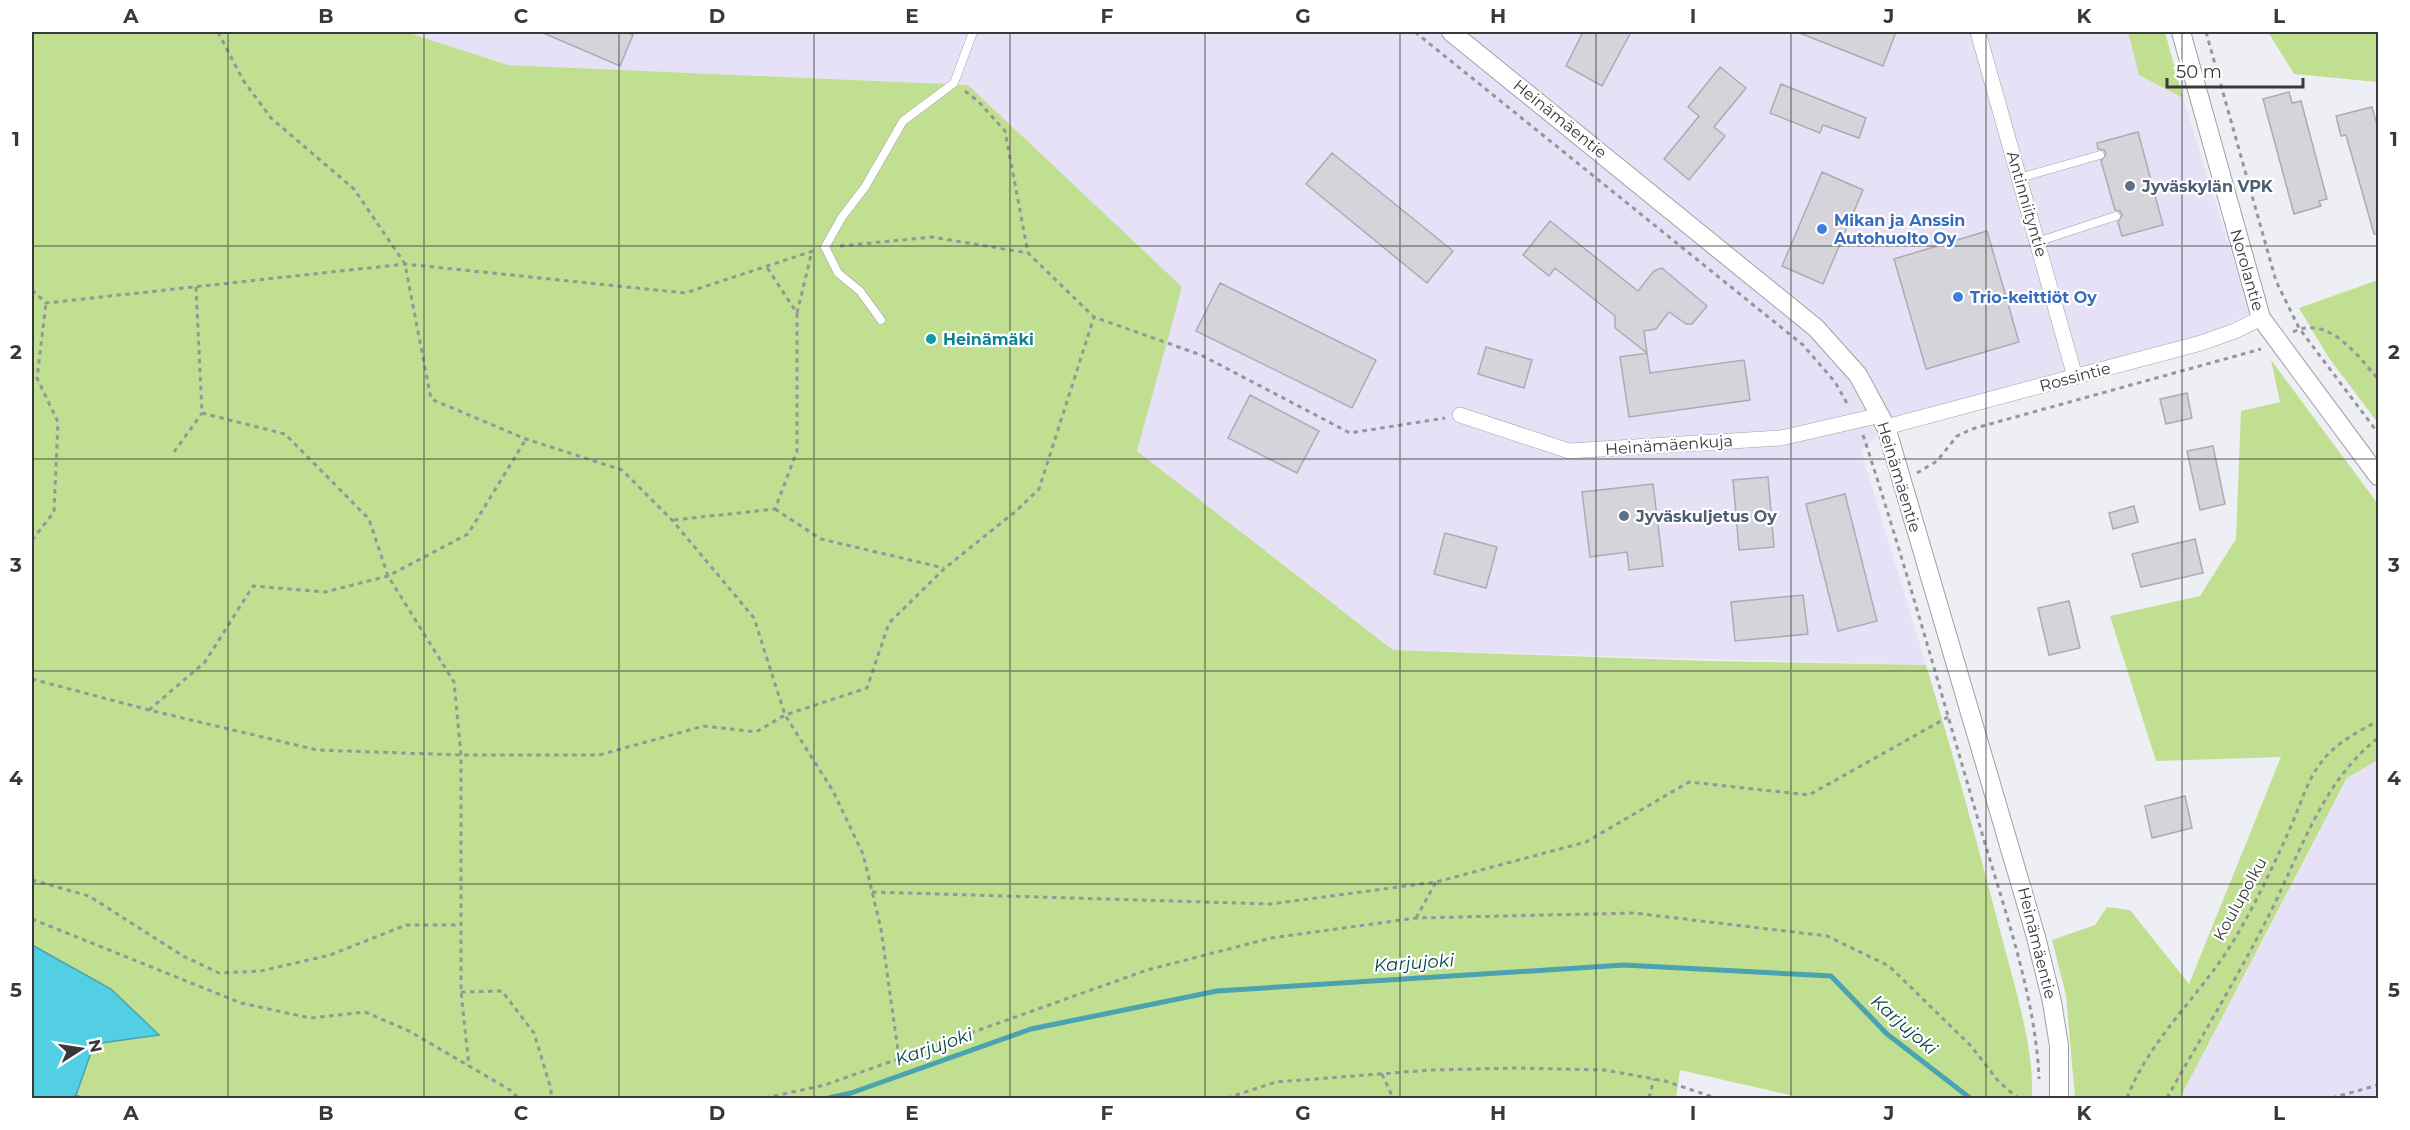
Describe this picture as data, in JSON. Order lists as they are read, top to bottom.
{
  "streets": {
    "street": [
      "Heinämäentie",
      "Antinniityntie",
      "Norolantie",
      "Rossintie",
      "Heinämäenkuja"
    ],
    "path": ["Koulupolku"]
  },
  "crossings": [
    ["Heinämäentie", "Rossintie"],
    ["Heinämäentie", "Heinämäenkuja"],
    ["Antinniityntie", "Rossintie"],
    ["Norolantie", "Rossintie"],
    ["Rossintie", "Heinämäenkuja"]
  ],
  "water": ["Karjujoki"],
  "places": [
    "Jyväskylän VPK",
    "Mikan ja Anssin Autohuolto Oy",
    "Trio-keittiöt Oy",
    "Heinämäki",
    "Jyväskuljetus Oy"
  ],
  "scale_bar": "50 m",
  "north": "right",
  "grid": {
    "columns": [
      "A",
      "B",
      "C",
      "D",
      "E",
      "F",
      "G",
      "H",
      "I",
      "J",
      "K",
      "L"
    ],
    "rows": [
      "1",
      "2",
      "3",
      "4",
      "5"
    ]
  }
}
